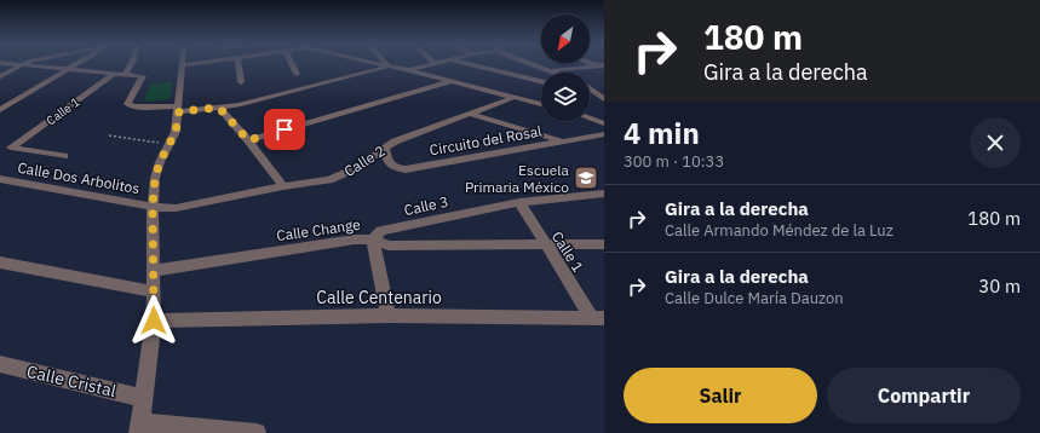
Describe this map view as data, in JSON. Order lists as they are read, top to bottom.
{
  "streets": {
    "street": [
      "Calle 1",
      "Circuito del Rosal",
      "Calle 2",
      "Calle Dos Arbolitos",
      "Calle 3",
      "Calle Change",
      "Calle Centenario",
      "Calle Cristal"
    ]
  },
  "crossings": [
    ["Calle 1", "Calle 3"],
    ["Calle 1", "Calle Change"],
    ["Calle 1", "Calle Centenario"],
    ["Circuito del Rosal", "Calle 2"],
    ["Calle 2", "Calle Dos Arbolitos"],
    ["Calle 3", "Calle Change"]
  ],
  "places": {
    "school or university": ["Escuela Primaria México"]
  },
  "north": "bottom left",
  "page": {
    "turn": ["180 m", "Gira a la derecha"],
    "heading": ["4 min", "300 m · 10:33"],
    "list": [
      {
        "name": "Gira a la derecha",
        "note": "Calle Armando Méndez de la Luz",
        "value": "180 m"
      },
      {
        "name": "Gira a la derecha",
        "note": "Calle Dulce María Dauzon",
        "value": "30 m"
      }
    ],
    "buttons": ["Salir", "Compartir"]
  }
}
